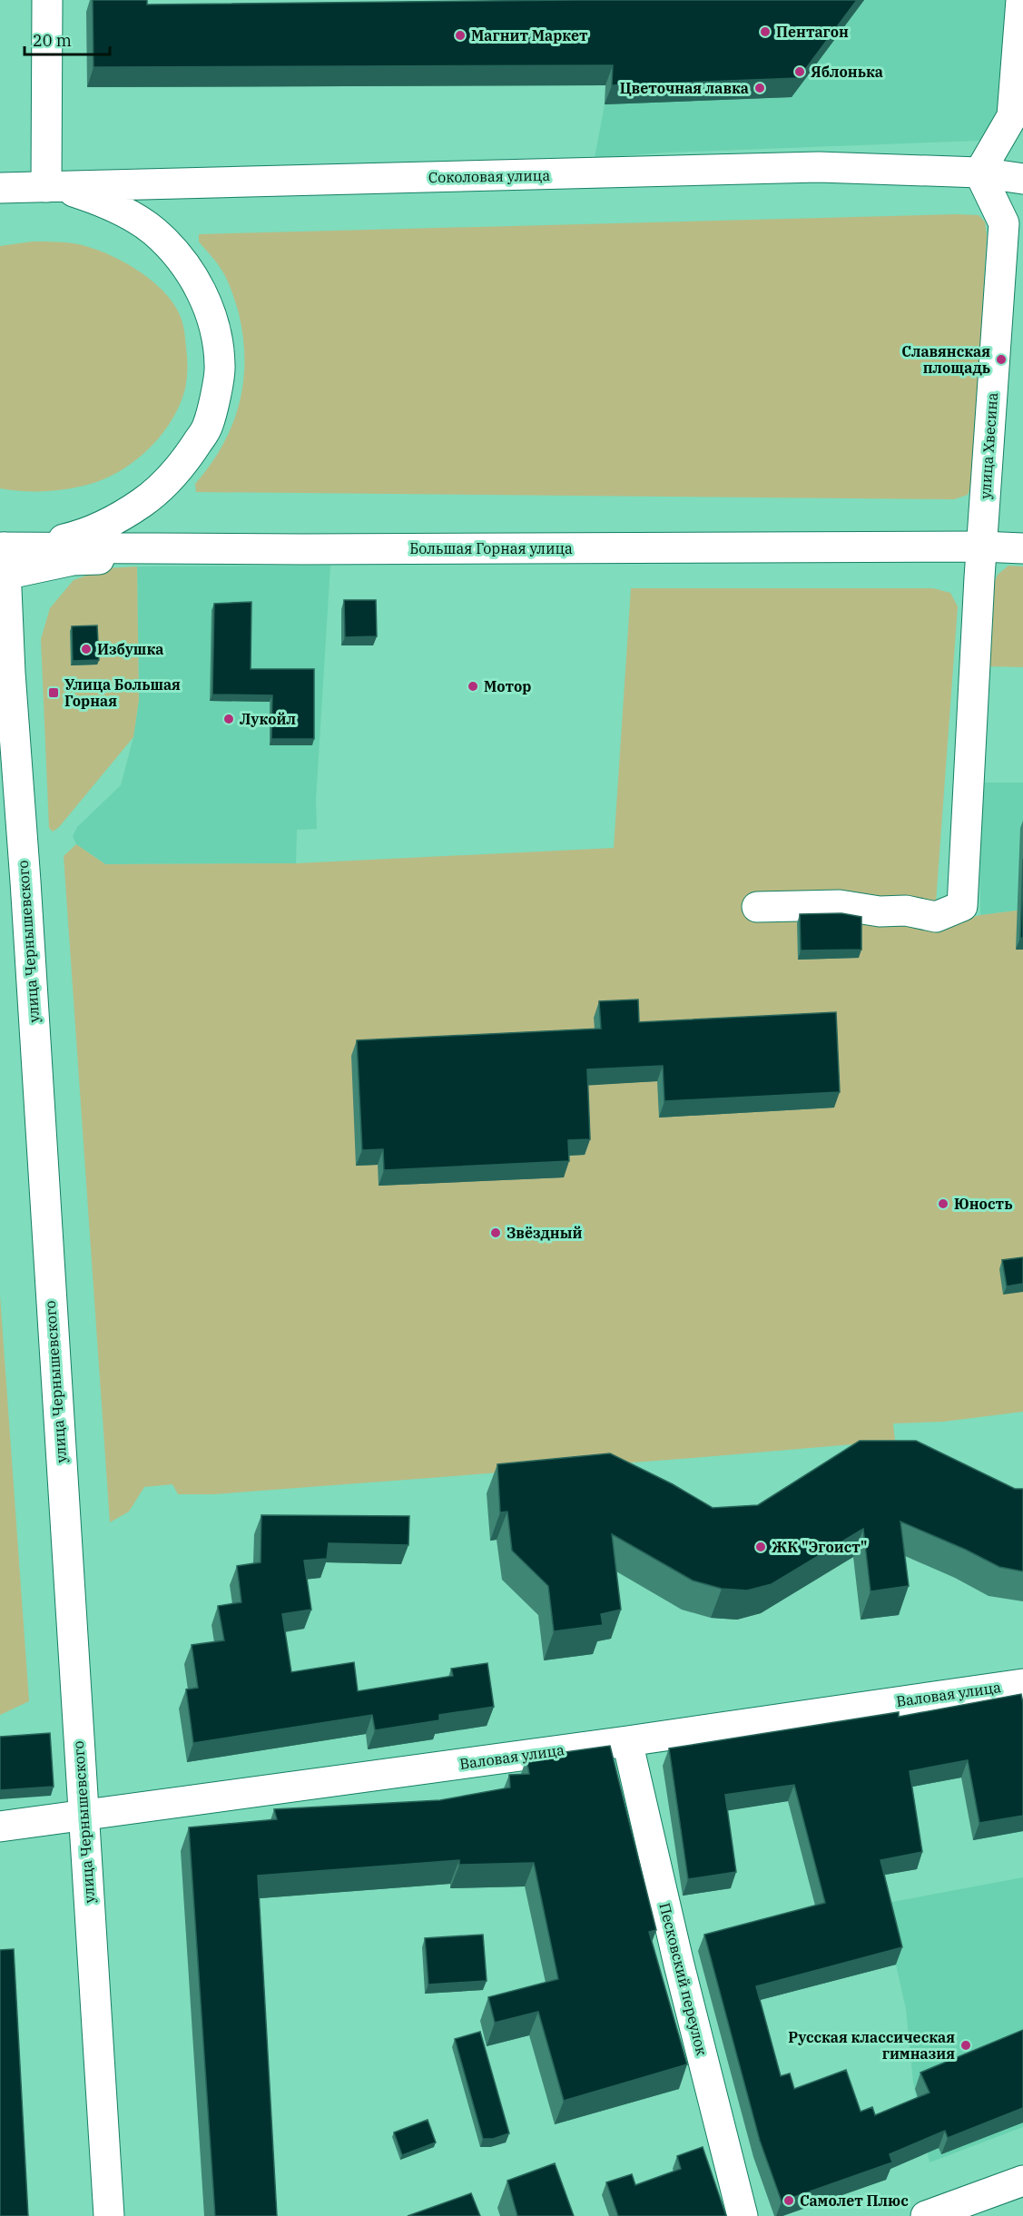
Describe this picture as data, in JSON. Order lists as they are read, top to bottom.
{
  "streets": {
    "main road": [
      "Соколовая улица",
      "улица Хвесина",
      "Большая Горная улица",
      "улица Чернышевского",
      "Валовая улица",
      "Песковский переулок"
    ]
  },
  "crossings": [
    ["Соколовая улица", "улица Хвесина"],
    ["улица Хвесина", "Большая Горная улица"],
    ["Большая Горная улица", "улица Чернышевского"],
    ["улица Чернышевского", "Валовая улица"],
    ["Валовая улица", "Песковский переулок"]
  ],
  "places": {
    "other": [
      "Пентагон",
      "Магнит Маркет",
      "Яблонька",
      "Цветочная лавка",
      "Славянская площадь",
      "Избушка",
      "Мотор",
      "Лукойл",
      "Юность",
      "Звёздный",
      "ЖК \"Эгоист\"",
      "Русская классическая гимназия",
      "Самолет Плюс"
    ],
    "transit": ["Улица Большая Горная"]
  },
  "scale_bar": "20 m"
}
